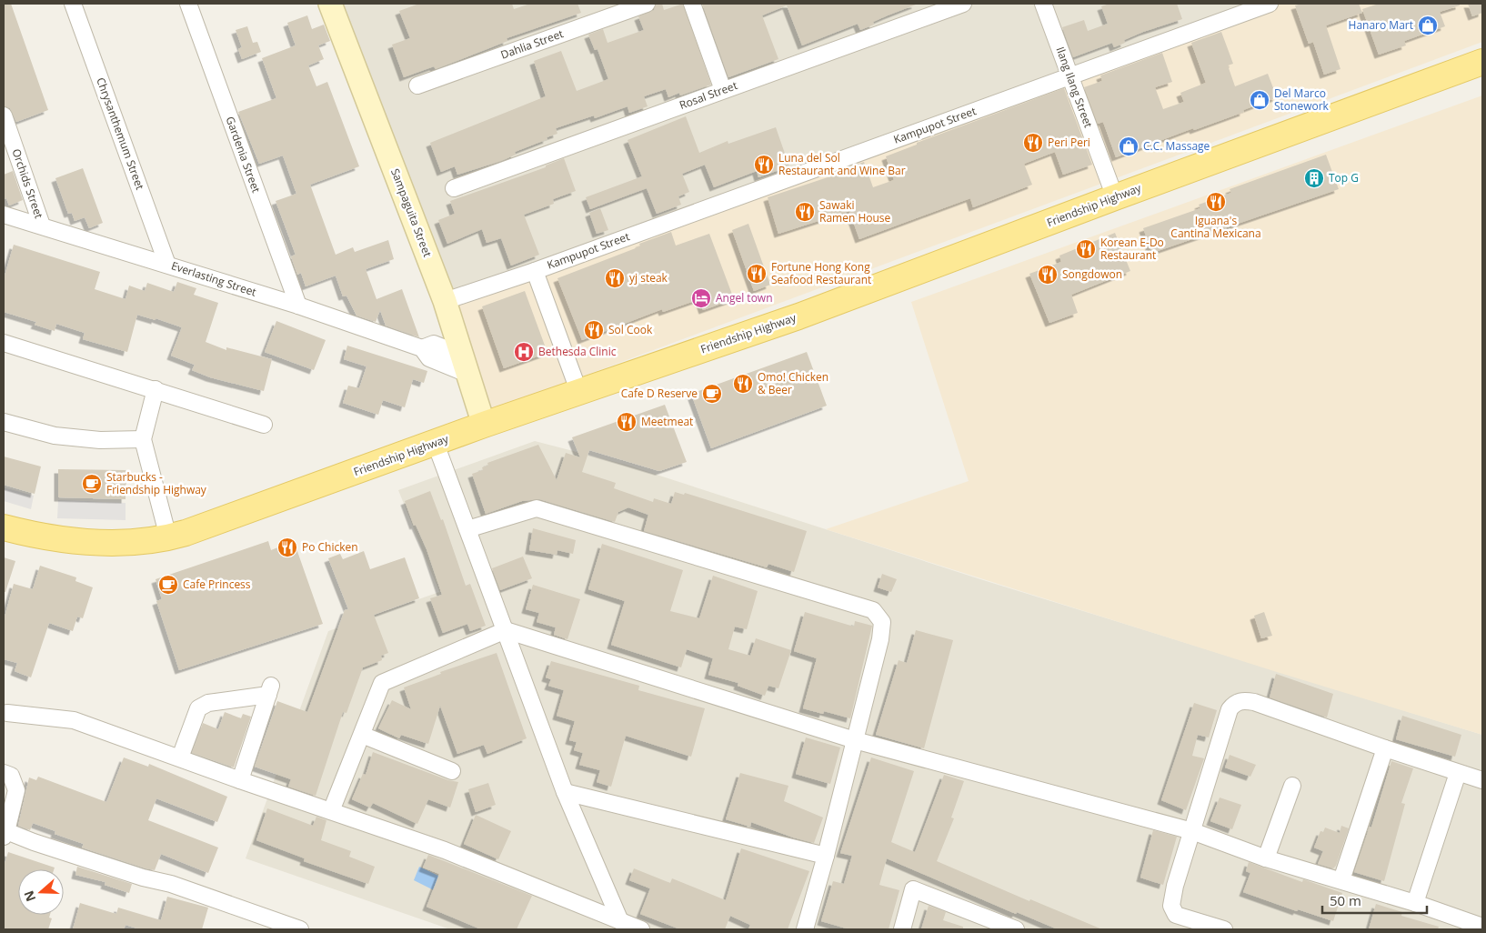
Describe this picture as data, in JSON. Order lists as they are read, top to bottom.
{
  "streets": {
    "main road": ["Friendship Highway", "Sampaguita Street"],
    "street": [
      "Dahlia Street",
      "Ilang Ilang Street",
      "Rosal Street",
      "Kampupot Street",
      "Chrysanthemum Street",
      "Gardenia Street",
      "Orchids Street",
      "Everlasting Street"
    ]
  },
  "crossings": [
    ["Ilang Ilang Street", "Kampupot Street"],
    ["Ilang Ilang Street", "Friendship Highway"],
    ["Kampupot Street", "Sampaguita Street"],
    ["Chrysanthemum Street", "Everlasting Street"],
    ["Gardenia Street", "Everlasting Street"],
    ["Orchids Street", "Everlasting Street"],
    ["Friendship Highway", "Sampaguita Street"],
    ["Sampaguita Street", "Everlasting Street"]
  ],
  "places": {
    "shop": ["Hanaro Mart", "Del Marco Stonework", "C.C. Massage"],
    "restaurant": [
      "Peri Peri",
      "Luna del Sol Restaurant and Wine Bar",
      "Iguana's Cantina Mexicana",
      "Sawaki Ramen House",
      "Korean E-Do Restaurant",
      "Fortune Hong Kong Seafood Restaurant",
      "Songdowon",
      "yj steak",
      "Sol Cook",
      "Omo! Chicken & Beer",
      "Meetmeat",
      "Po Chicken"
    ],
    "building": ["Top G"],
    "hotel": ["Angel town"],
    "hospital": ["Bethesda Clinic"],
    "cafe": ["Cafe D Reserve", "Starbucks - Friendship Highway", "Cafe Princess"]
  },
  "scale_bar": "50 m",
  "north": "left"
}
